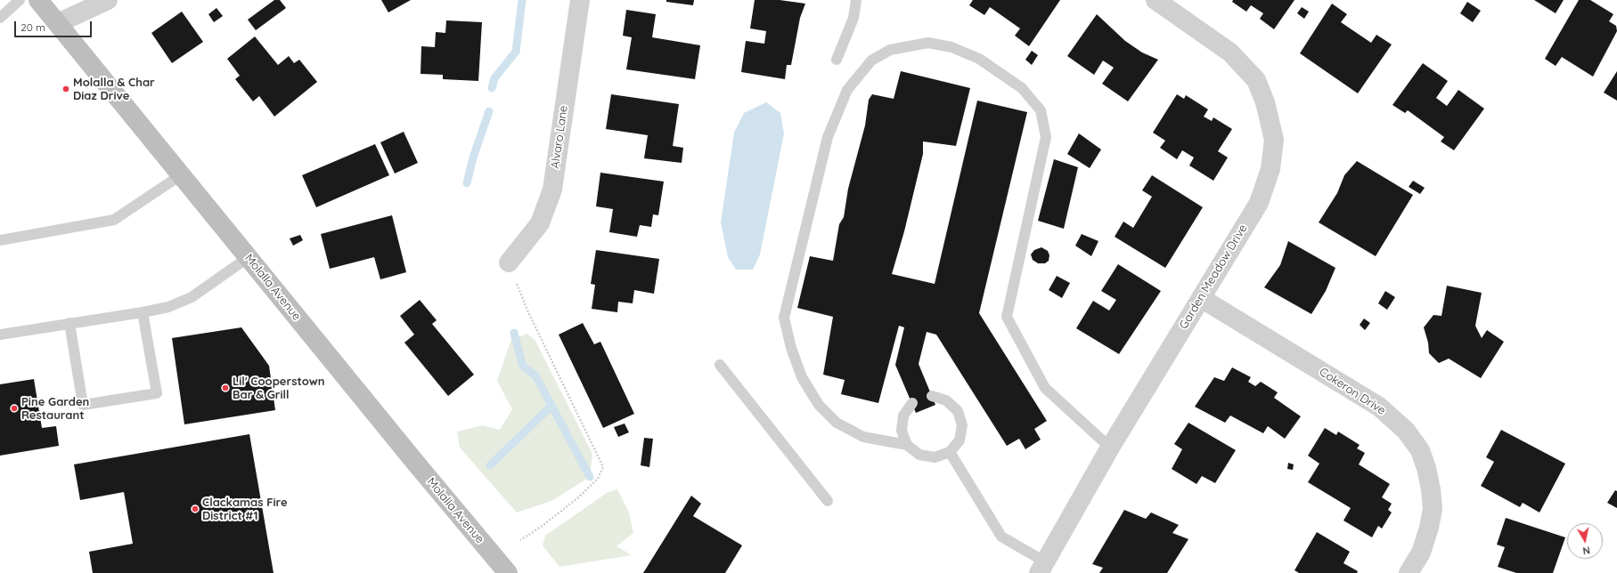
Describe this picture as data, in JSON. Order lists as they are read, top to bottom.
{
  "streets": {
    "main road": ["Molalla Avenue"],
    "street": ["Alvaro Lane", "Garden Meadow Drive", "Cokeron Drive"]
  },
  "crossings": [
    ["Garden Meadow Drive", "Cokeron Drive"]
  ],
  "places": [
    "Molalla & Char Diaz Drive",
    "Lil' Cooperstown Bar & Grill",
    "Pine Garden Restaurant",
    "Clackamas Fire District #1"
  ],
  "scale_bar": "20 m",
  "north": "bottom"
}
